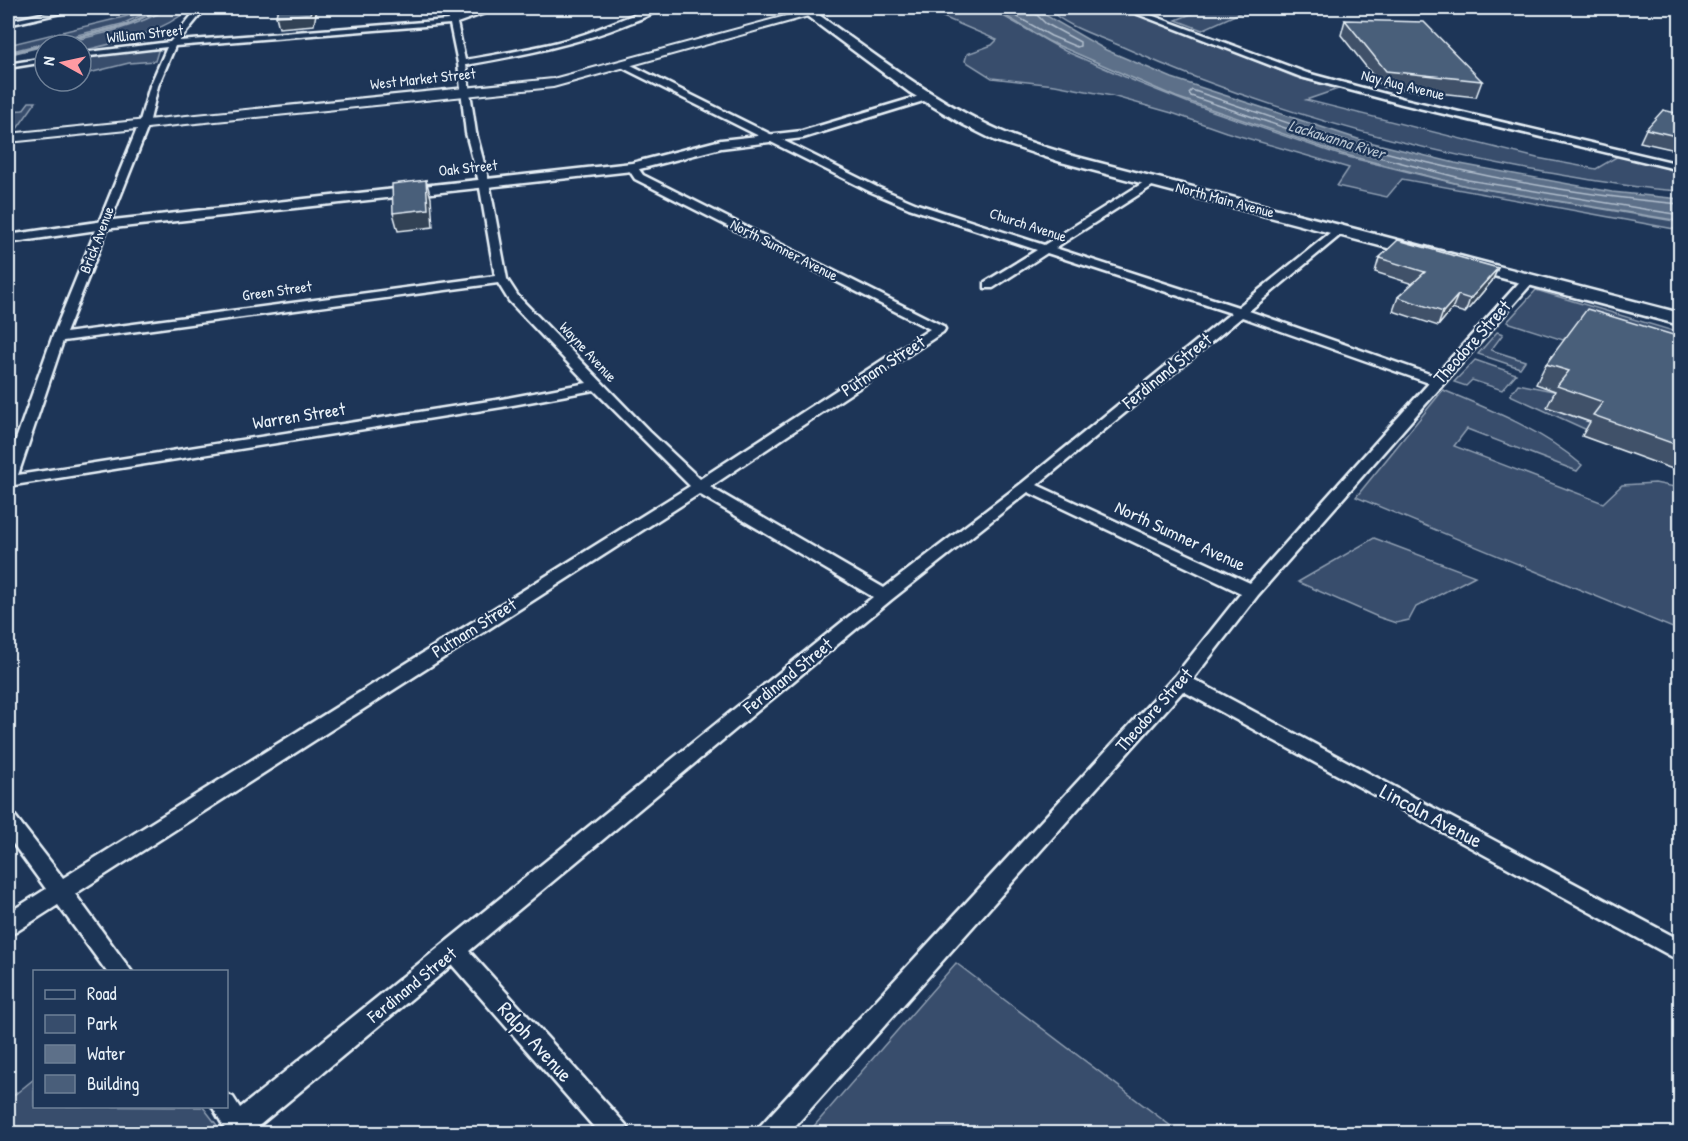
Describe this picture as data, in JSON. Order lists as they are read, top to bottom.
{
  "streets": {
    "main road": ["West Market Street", "North Main Avenue"],
    "street": [
      "William Street",
      "Nay Aug Avenue",
      "Oak Street",
      "Church Avenue",
      "Brick Avenue",
      "North Sumner Avenue",
      "Green Street",
      "Theodore Street",
      "Wayne Avenue",
      "Putnam Street",
      "Ferdinand Street",
      "Warren Street",
      "Lincoln Avenue",
      "Ralph Avenue"
    ]
  },
  "crossings": [
    ["William Street", "Brick Avenue"],
    ["William Street", "Wayne Avenue"],
    ["West Market Street", "North Main Avenue"],
    ["West Market Street", "Church Avenue"],
    ["West Market Street", "Brick Avenue"],
    ["West Market Street", "Wayne Avenue"],
    ["Oak Street", "North Main Avenue"],
    ["Oak Street", "Church Avenue"],
    ["Oak Street", "Brick Avenue"],
    ["Oak Street", "North Sumner Avenue"],
    ["Oak Street", "Wayne Avenue"],
    ["North Main Avenue", "Theodore Street"],
    ["North Main Avenue", "Ferdinand Street"],
    ["Church Avenue", "Theodore Street"],
    ["Church Avenue", "Ferdinand Street"],
    ["Brick Avenue", "Green Street"],
    ["Brick Avenue", "Warren Street"],
    ["North Sumner Avenue", "Theodore Street"],
    ["North Sumner Avenue", "Putnam Street"],
    ["North Sumner Avenue", "Ferdinand Street"],
    ["Green Street", "Wayne Avenue"],
    ["Theodore Street", "Lincoln Avenue"],
    ["Wayne Avenue", "Putnam Street"],
    ["Wayne Avenue", "Ferdinand Street"],
    ["Wayne Avenue", "Warren Street"],
    ["Ferdinand Street", "Ralph Avenue"]
  ],
  "water": ["Lackawanna River"],
  "legend": [
    "Road",
    "Park",
    "Water",
    "Building"
  ],
  "north": "left"
}
